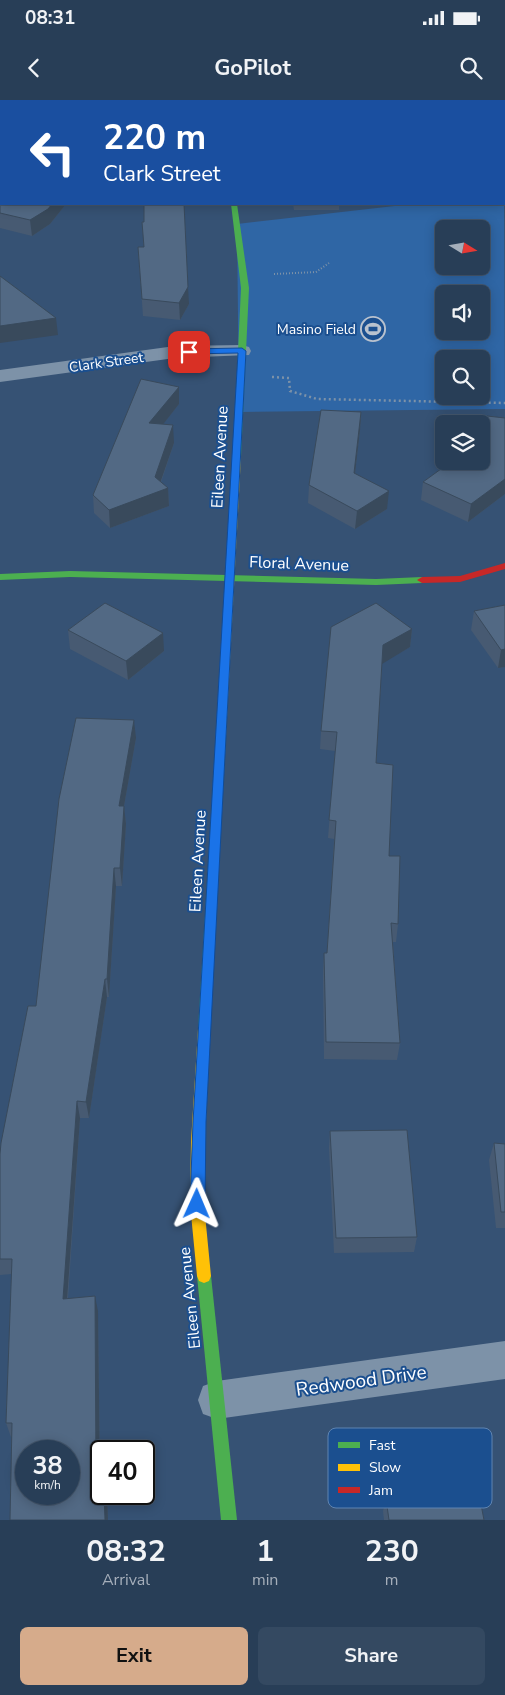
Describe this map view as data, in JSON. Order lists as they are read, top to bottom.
{
  "streets": {
    "street": [
      "Clark Street",
      "Eileen Avenue",
      "Floral Avenue",
      "Redwood Drive"
    ]
  },
  "crossings": [
    ["Clark Street", "Eileen Avenue"],
    ["Eileen Avenue", "Floral Avenue"],
    ["Eileen Avenue", "Redwood Drive"]
  ],
  "places": {
    "sports": ["Masino Field"]
  },
  "legend": ["Fast", "Slow", "Jam"],
  "north": "right",
  "page": {
    "status": "08:31",
    "header": "GoPilot",
    "turn": ["220 m", "Clark Street"],
    "speed": "38 km/h",
    "limit": "40",
    "eta": [
      "08:32",
      "Arrival",
      "1",
      "min",
      "230",
      "m"
    ],
    "buttons": ["Exit", "Share"]
  }
}
